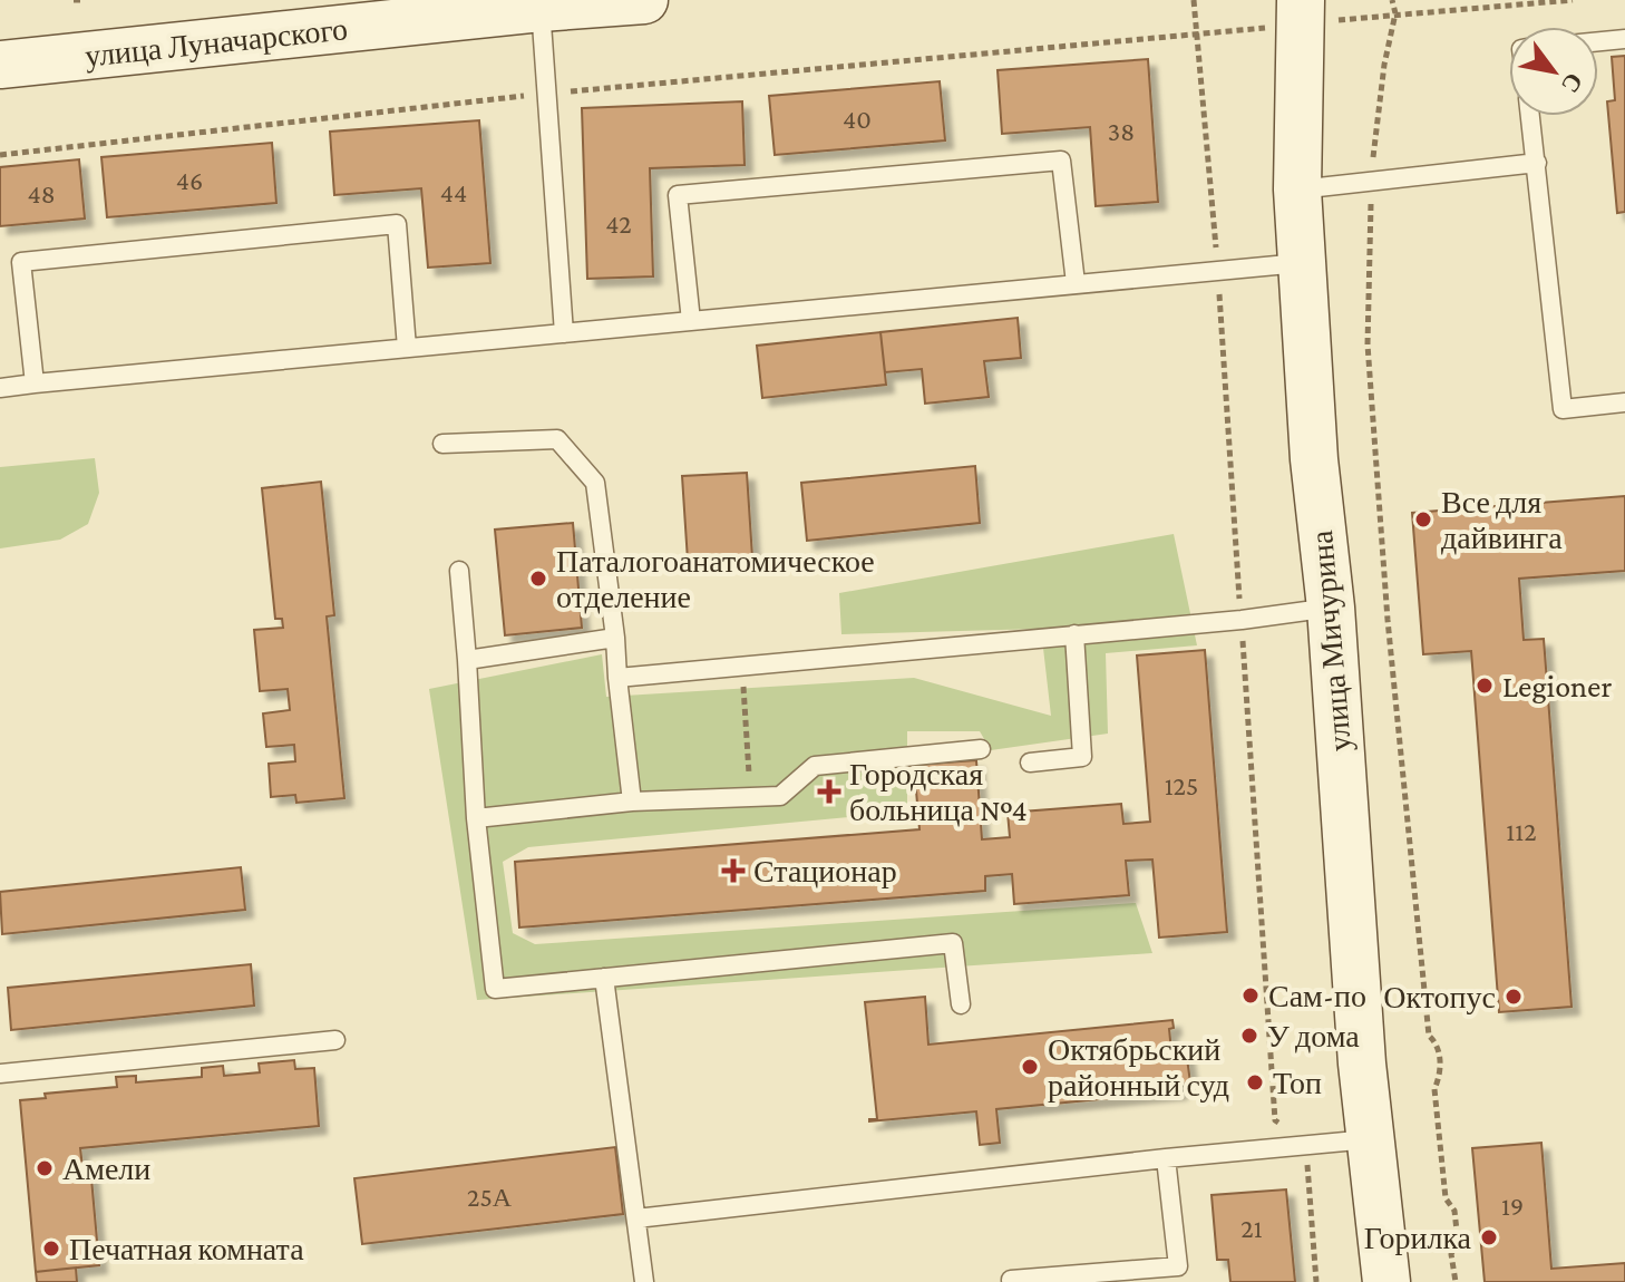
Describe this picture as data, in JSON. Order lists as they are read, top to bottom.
{
  "streets": {
    "main road": ["улица Луначарского", "улица Мичурина"]
  },
  "places": {
    "other": [
      "Все для дайвинга",
      "Паталогоанатомическое отделение",
      "Legioner",
      "Сам-по",
      "Октопус",
      "У дома",
      "Октябрьский районный суд",
      "Топ",
      "Амели",
      "Горилка",
      "Печатная комната"
    ],
    "health": ["Городская больница №4", "Стационар"]
  },
  "house_numbers": [
    "40",
    "38",
    "46",
    "44",
    "48",
    "42",
    "125",
    "112",
    "25А",
    "19",
    "21"
  ],
  "north": "bottom right"
}
